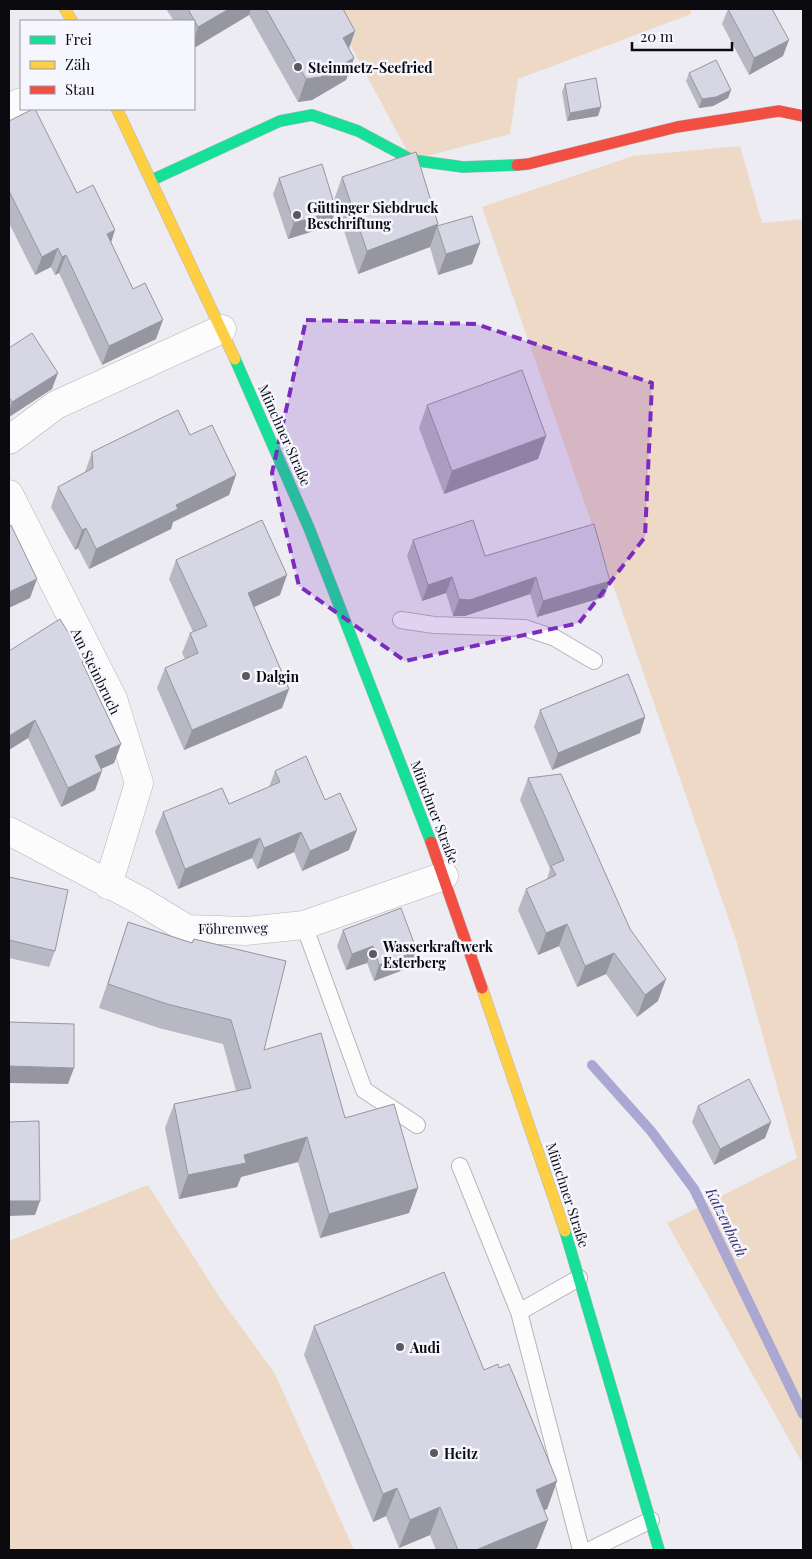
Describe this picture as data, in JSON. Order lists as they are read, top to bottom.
{
  "streets": {
    "main road": ["Münchner Straße"],
    "street": ["Am Steinbruch", "Föhrenweg"]
  },
  "crossings": [
    ["Münchner Straße", "Föhrenweg"],
    ["Am Steinbruch", "Föhrenweg"]
  ],
  "water": ["Katzenbach"],
  "places": [
    "Steinmetz-Seefried",
    "Güttinger Siebdruck Beschriftung",
    "Dalgin",
    "Wasserkraftwerk Esterberg",
    "Audi",
    "Heitz"
  ],
  "legend": ["Frei", "Zäh", "Stau"],
  "scale_bar": "20 m"
}
